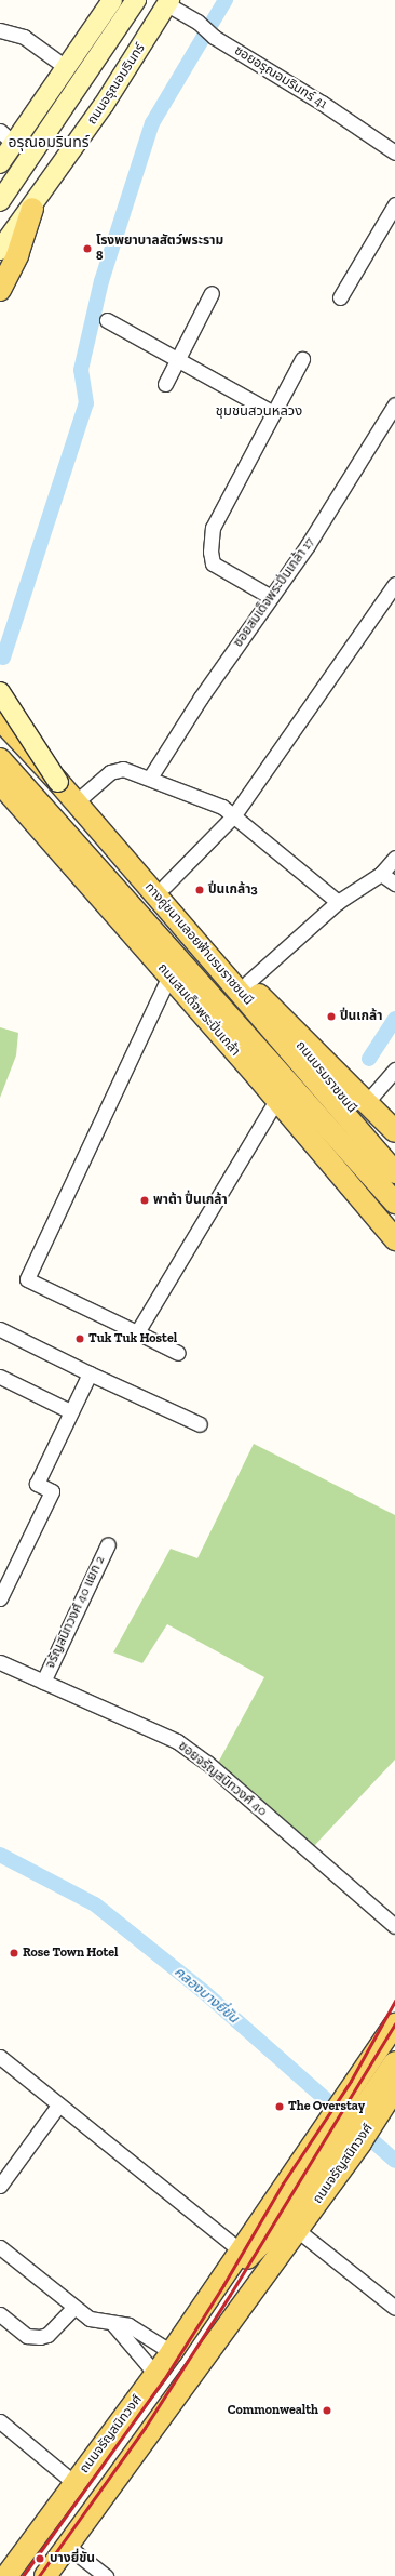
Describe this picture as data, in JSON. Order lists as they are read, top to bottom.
{
  "streets": {
    "main road": [
      "ถนนอรุณอมรินทร์",
      "ทางคู่ขนานลอยฟ้าบรมราชชนนี",
      "ถนนสมเด็จพระปิ่นเกล้า",
      "ถนนบรมราชชนนี",
      "ถนนจรัญสนิทวงศ์"
    ],
    "street": [
      "ซอยอรุณอมรินทร์ 41",
      "ซอยสมเด็จพระปิ่นเกล้า 17",
      "จรัญสนิทวงศ์ 40 แยก 2",
      "ซอยจรัญสนิทวงศ์ 40"
    ]
  },
  "crossings": [
    ["ซอยอรุณอมรินทร์ 41", "ถนนอรุณอมรินทร์"],
    ["จรัญสนิทวงศ์ 40 แยก 2", "ซอยจรัญสนิทวงศ์ 40"]
  ],
  "districts": ["อรุณอมรินทร์", "ชุมชนสวนหลวง"],
  "water": ["คลองบางยี่ขัน"],
  "places": [
    "โรงพยาบาลสัตว์พระราม 8",
    "ปิ่นเกล้า3",
    "ปิ่นเกล้า",
    "พาต้า ปื่นเกล้า",
    "Tuk Tuk Hostel",
    "Rose Town Hotel",
    "The Overstay",
    "Commonwealth",
    "บางยี่ขัน"
  ]
}
